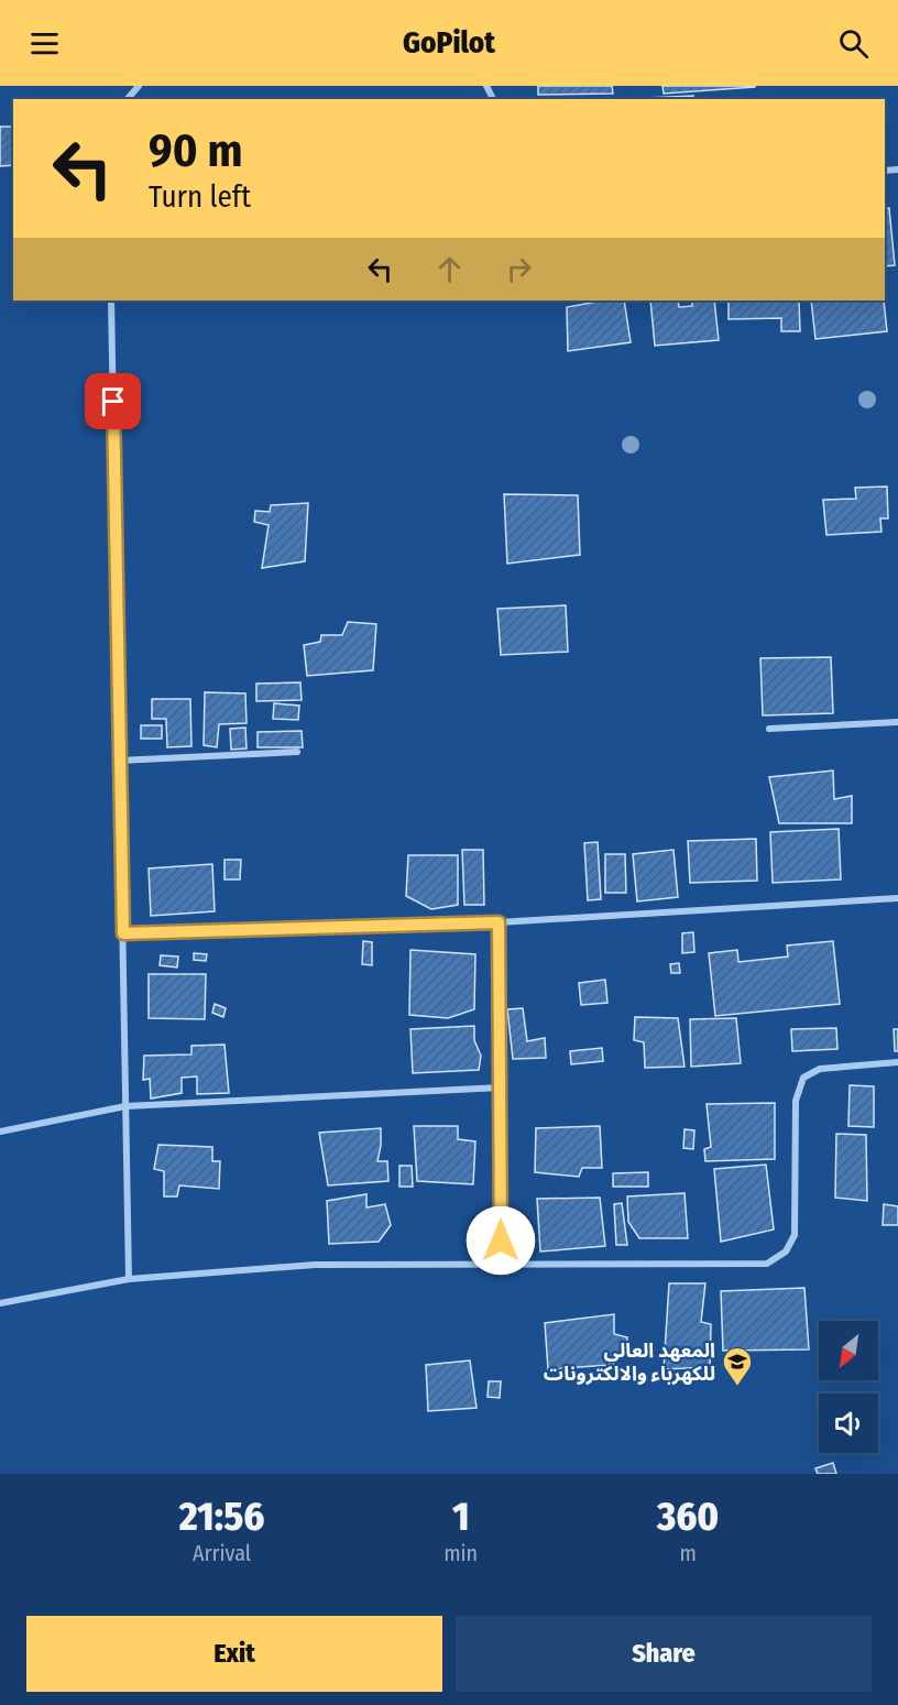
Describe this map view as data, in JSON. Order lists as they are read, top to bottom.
{
  "places": {
    "school or university": ["المعهد العالي للكهرباء والالكترونات"]
  },
  "north": "bottom left",
  "page": {
    "header": "GoPilot",
    "turn": ["90 m", "Turn left"],
    "eta": [
      "21:56",
      "Arrival",
      "1",
      "min",
      "360",
      "m"
    ],
    "buttons": ["Exit", "Share"]
  }
}
